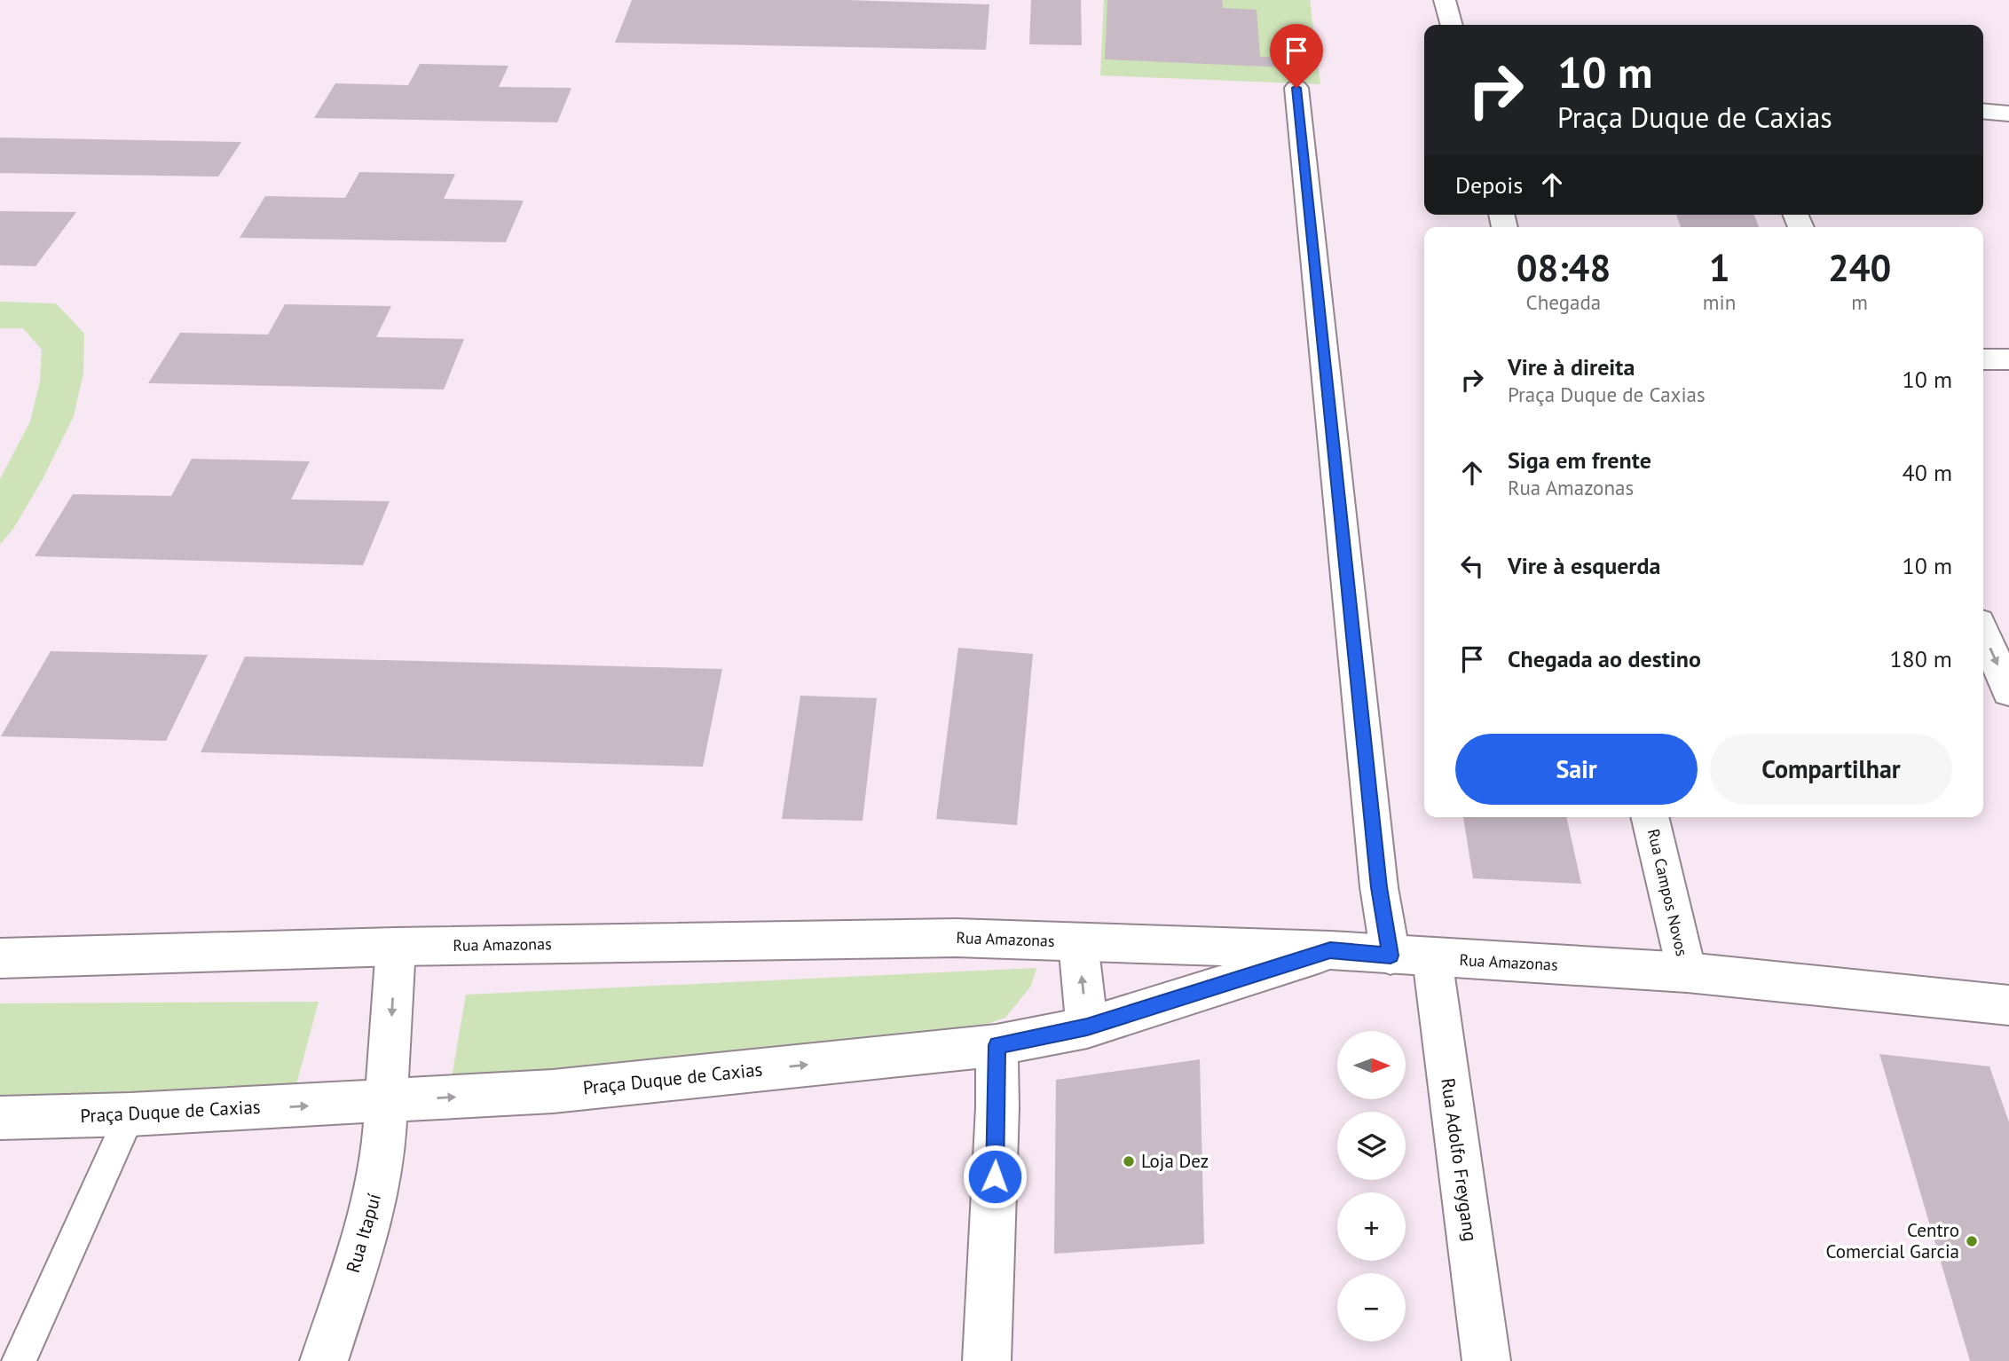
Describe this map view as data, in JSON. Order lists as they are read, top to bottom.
{
  "streets": {
    "street": [
      "Rua Campos Novos",
      "Rua Amazonas",
      "Praça Duque de Caxias",
      "Rua Adolfo Freygang",
      "Rua Itapuí"
    ]
  },
  "crossings": [
    ["Rua Campos Novos", "Rua Amazonas"],
    ["Rua Amazonas", "Praça Duque de Caxias"],
    ["Rua Amazonas", "Rua Adolfo Freygang"],
    ["Rua Amazonas", "Rua Itapuí"],
    ["Praça Duque de Caxias", "Rua Itapuí"]
  ],
  "one_way": ["Praça Duque de Caxias", "Rua Itapuí"],
  "places": ["Loja Dez", "Centro Comercial Garcia"],
  "north": "right",
  "page": {
    "turn": ["10 m", "Praça Duque de Caxias"],
    "then": "Depois",
    "eta": [
      "08:48",
      "Chegada",
      "1",
      "min",
      "240",
      "m"
    ],
    "list": [
      {
        "name": "Vire à direita",
        "note": "Praça Duque de Caxias",
        "value": "10 m"
      },
      {
        "name": "Siga em frente",
        "note": "Rua Amazonas",
        "value": "40 m"
      },
      {
        "name": "Vire à esquerda",
        "value": "10 m"
      },
      {
        "name": "Chegada ao destino",
        "value": "180 m"
      }
    ],
    "buttons": ["Sair", "Compartilhar"],
    "map_buttons": ["+", "−"]
  }
}
